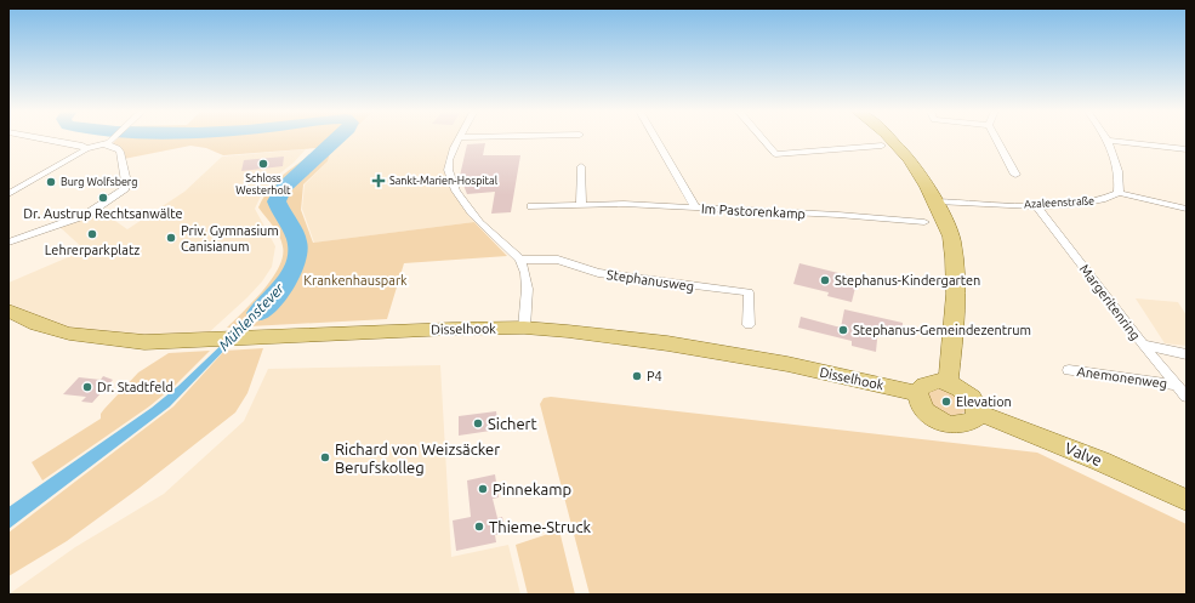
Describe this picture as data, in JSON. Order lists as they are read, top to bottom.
{
  "streets": {
    "main road": ["Disselhook", "Valve"],
    "street": [
      "Azaleenstraße",
      "Im Pastorenkamp",
      "Stephanusweg",
      "Margeritenring",
      "Anemonenweg"
    ]
  },
  "crossings": [
    ["Azaleenstraße", "Margeritenring"],
    ["Margeritenring", "Anemonenweg"],
    ["Disselhook", "Valve"]
  ],
  "water": ["Mühlenstever"],
  "parks": ["Krankenhauspark"],
  "places": {
    "other": [
      "Schloss Westerholt",
      "Burg Wolfsberg",
      "Dr. Austrup Rechtsanwälte",
      "Lehrerparkplatz",
      "Priv. Gymnasium Canisianum",
      "Stephanus-Kindergarten",
      "Stephanus-Gemeindezentrum",
      "P4",
      "Dr. Stadtfeld",
      "Elevation",
      "Sichert",
      "Richard von Weizsäcker Berufskolleg",
      "Pinnekamp",
      "Thieme-Struck"
    ],
    "health": ["Sankt-Marien-Hospital"]
  }
}
